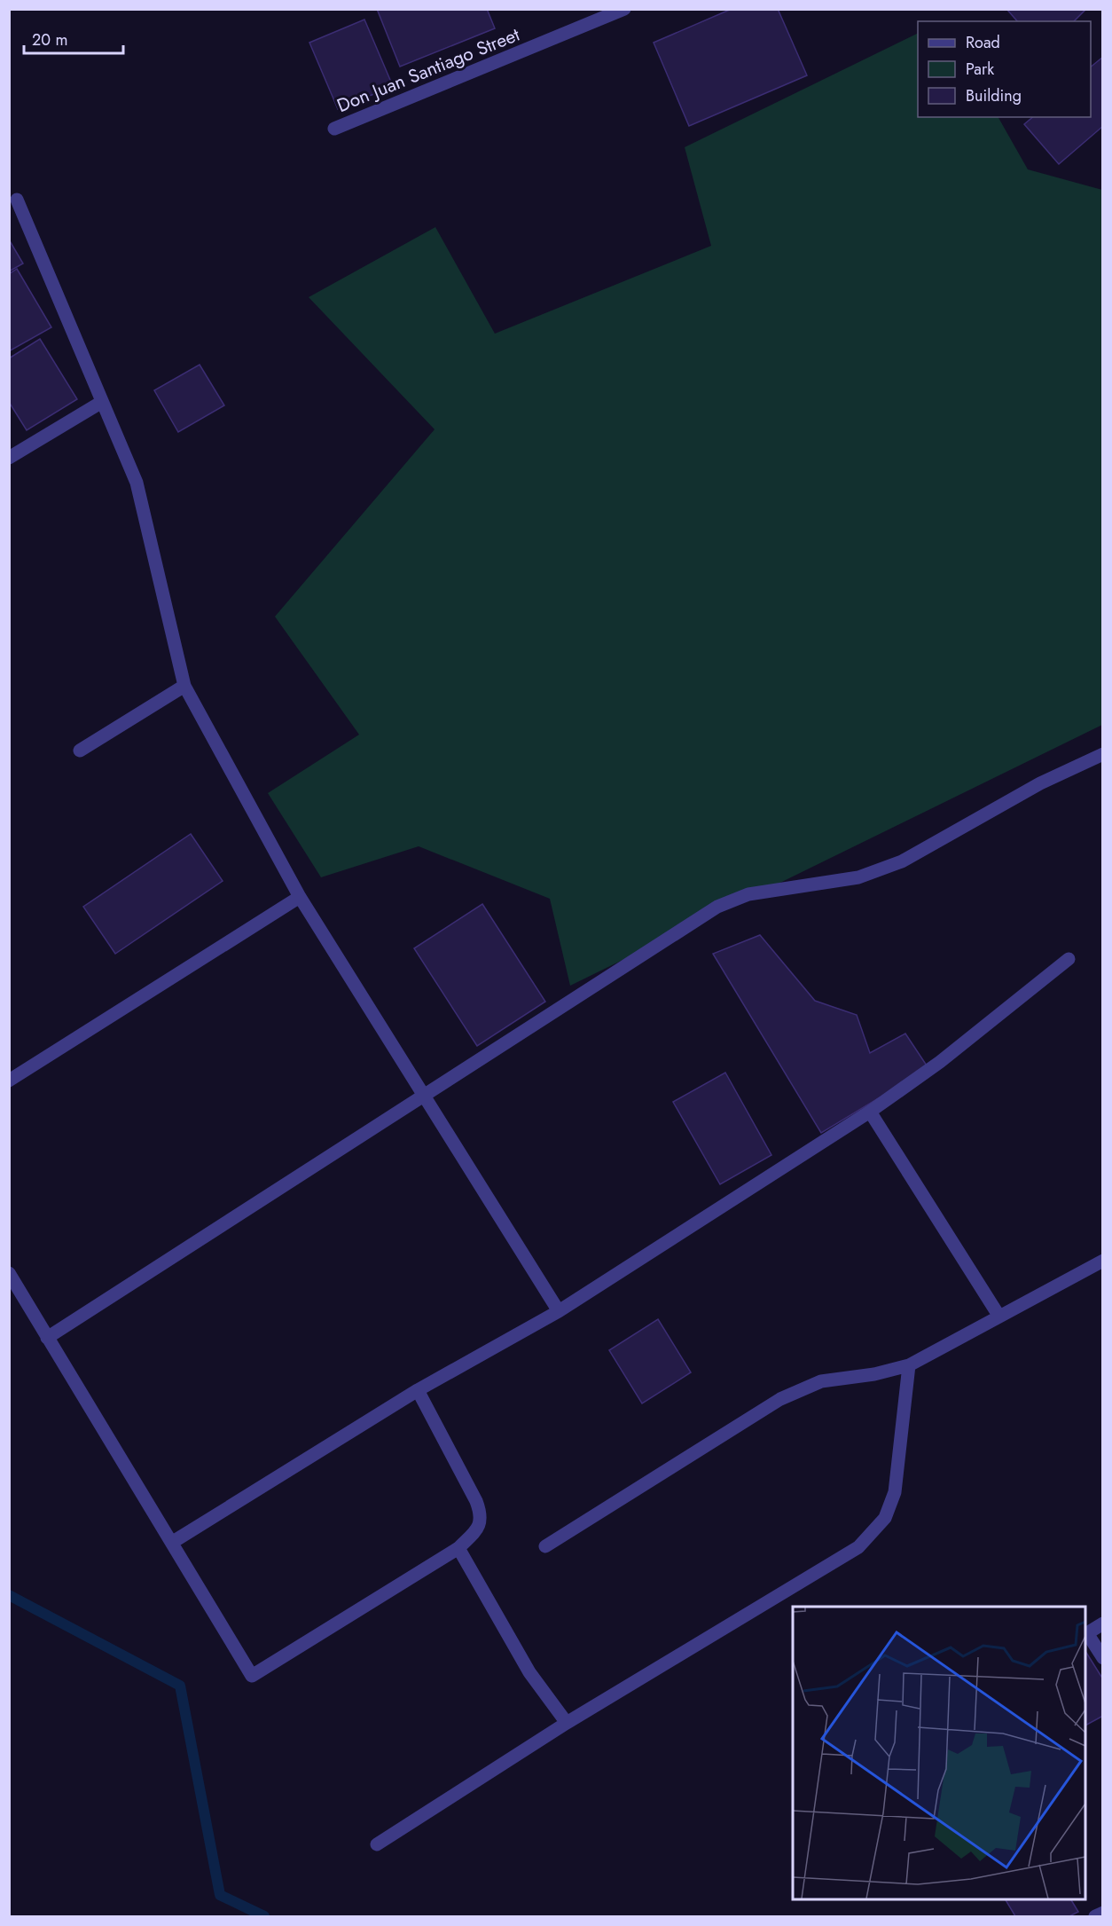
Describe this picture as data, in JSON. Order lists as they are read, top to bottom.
{
  "streets": {
    "street": ["Don Juan Santiago Street"]
  },
  "legend": ["Road", "Park", "Building"],
  "scale_bar": "20 m"
}
